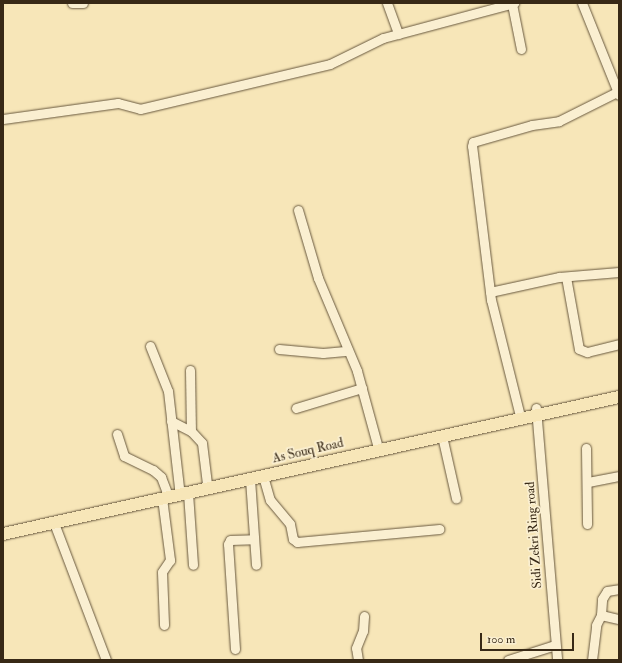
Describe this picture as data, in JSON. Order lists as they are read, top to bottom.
{
  "streets": {
    "main road": ["As Souq Road"],
    "street": ["Sidi Zekri Ring road"]
  },
  "crossings": [
    ["As Souq Road", "Sidi Zekri Ring road"]
  ],
  "scale_bar": "100 m"
}
